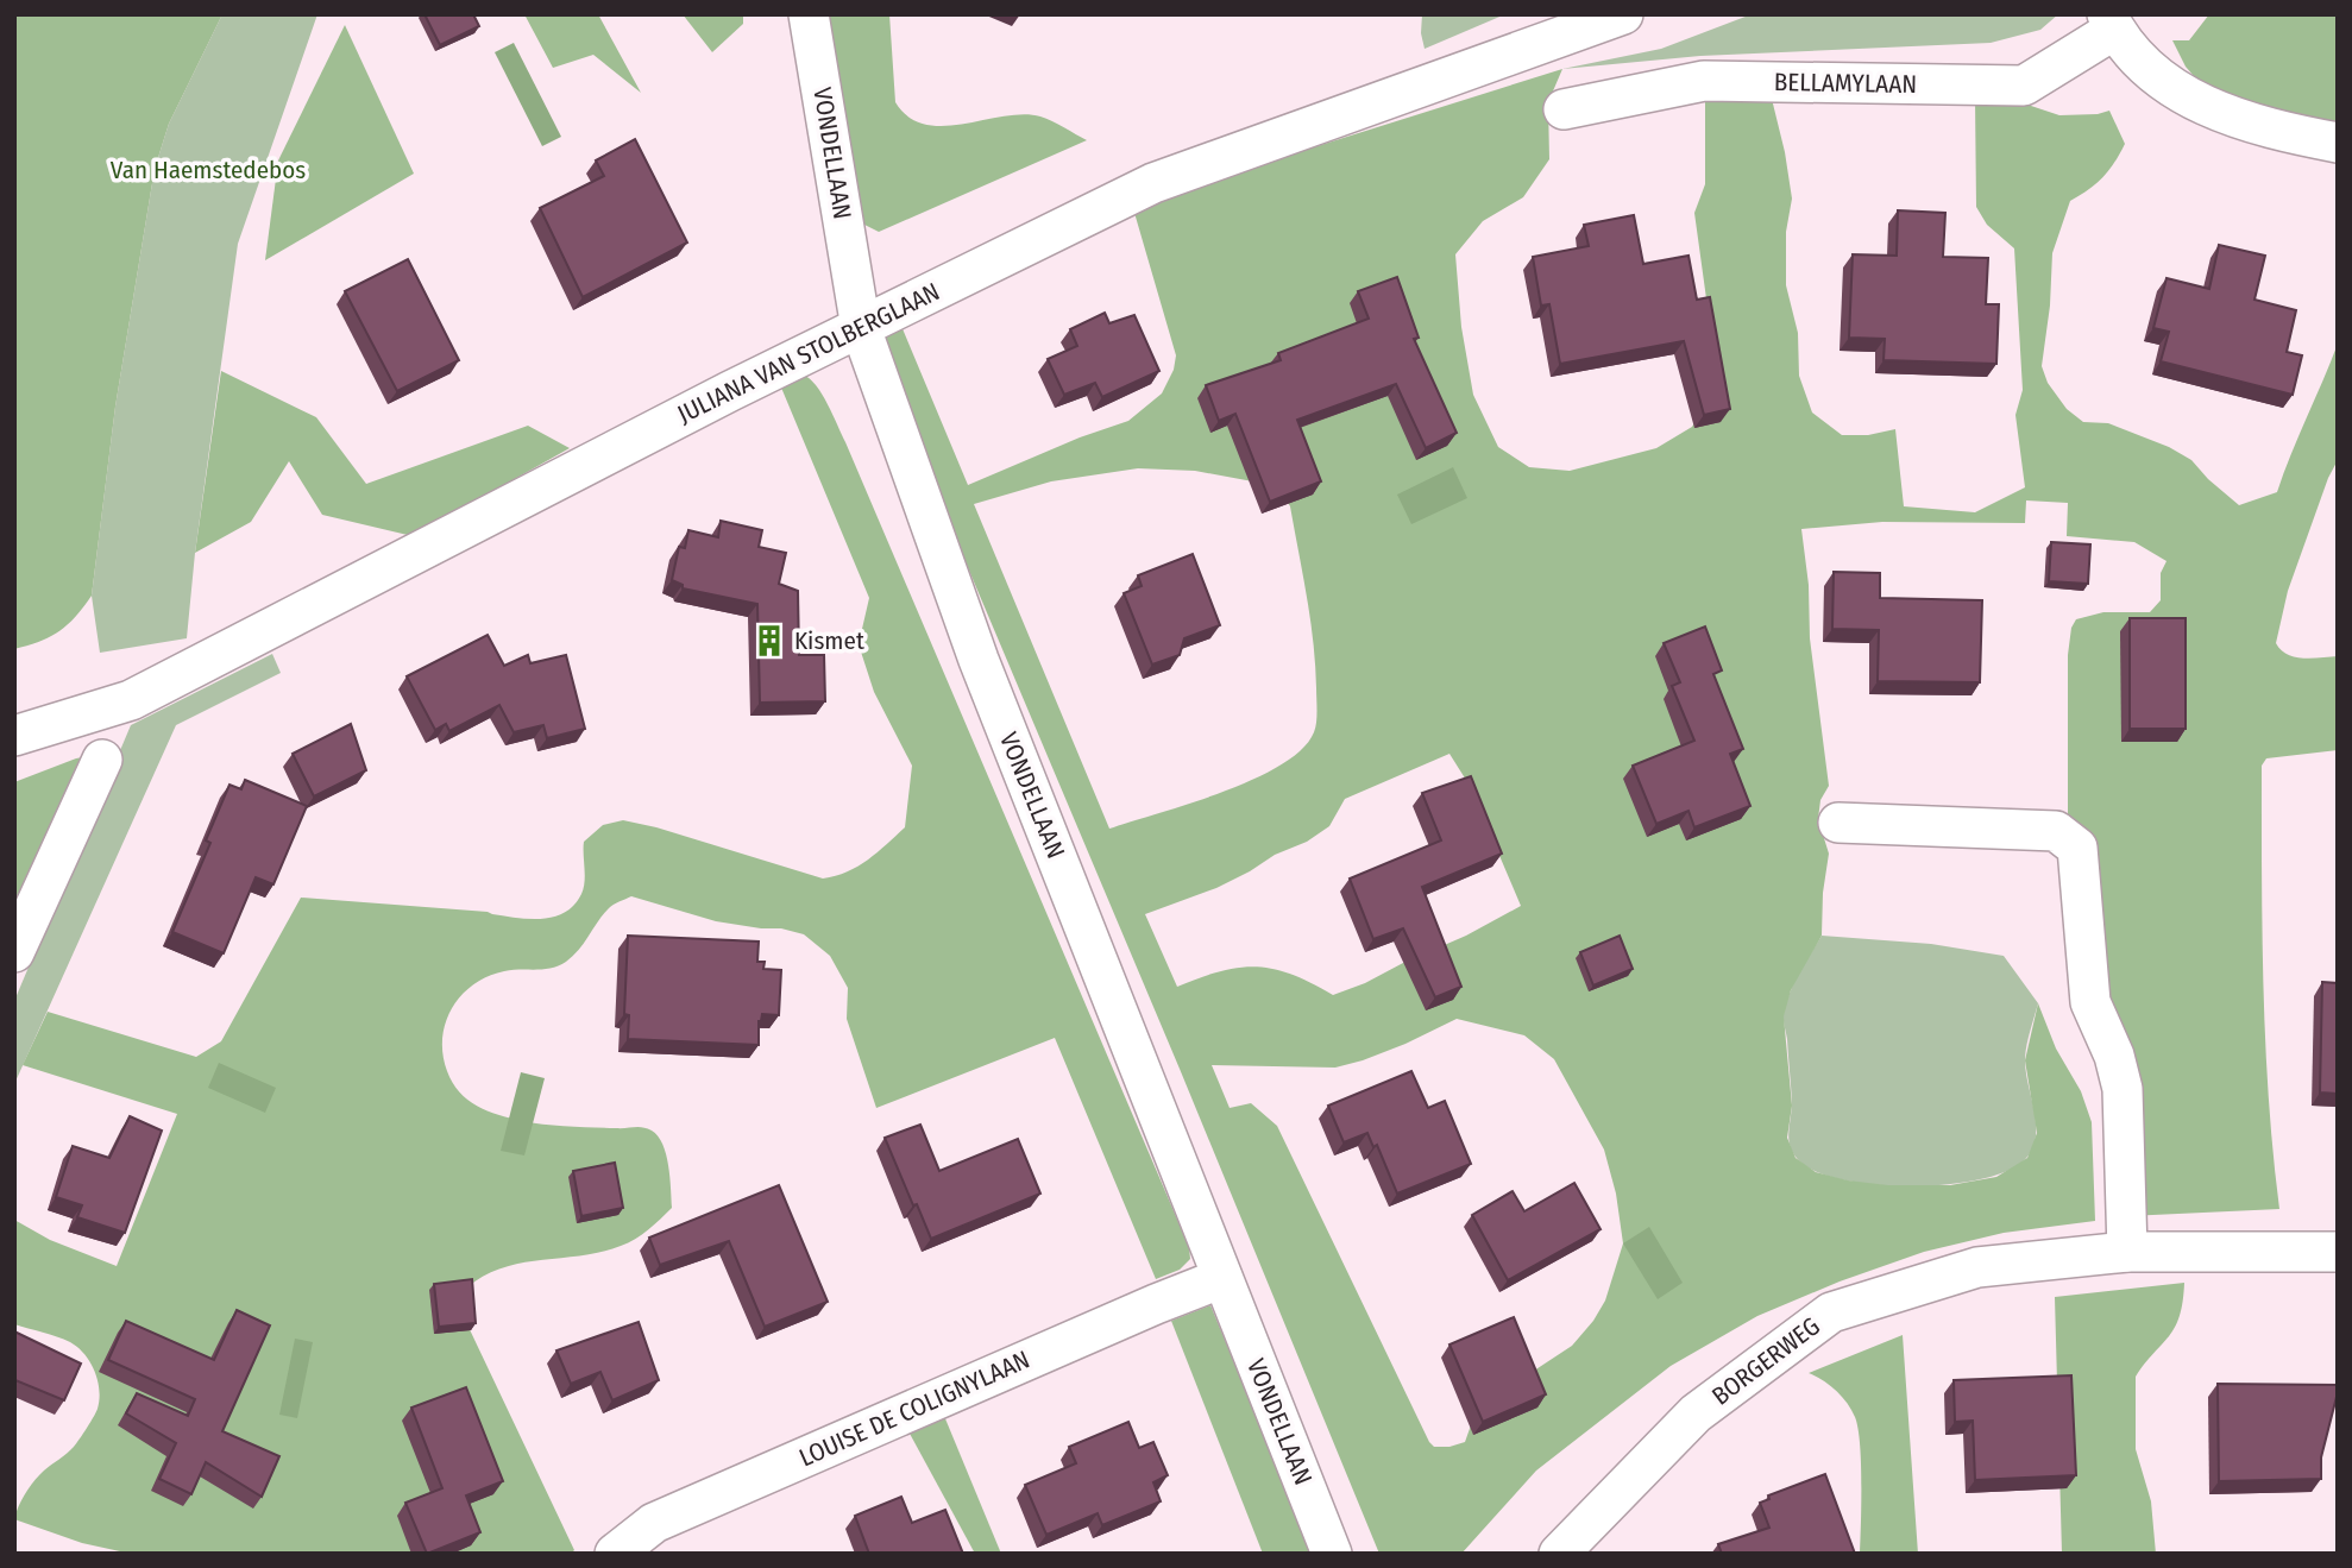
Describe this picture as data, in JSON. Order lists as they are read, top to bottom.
{
  "streets": {
    "street": [
      "BELLAMYLAAN",
      "VONDELLAAN",
      "JULIANA VAN STOLBERGLAAN",
      "BORGERWEG",
      "LOUISE DE COLIGNYLAAN"
    ]
  },
  "crossings": [
    ["VONDELLAAN", "JULIANA VAN STOLBERGLAAN"],
    ["VONDELLAAN", "LOUISE DE COLIGNYLAAN"]
  ],
  "parks": ["Van Haemstedebos"],
  "places": {
    "building": ["Kismet"]
  }
}
